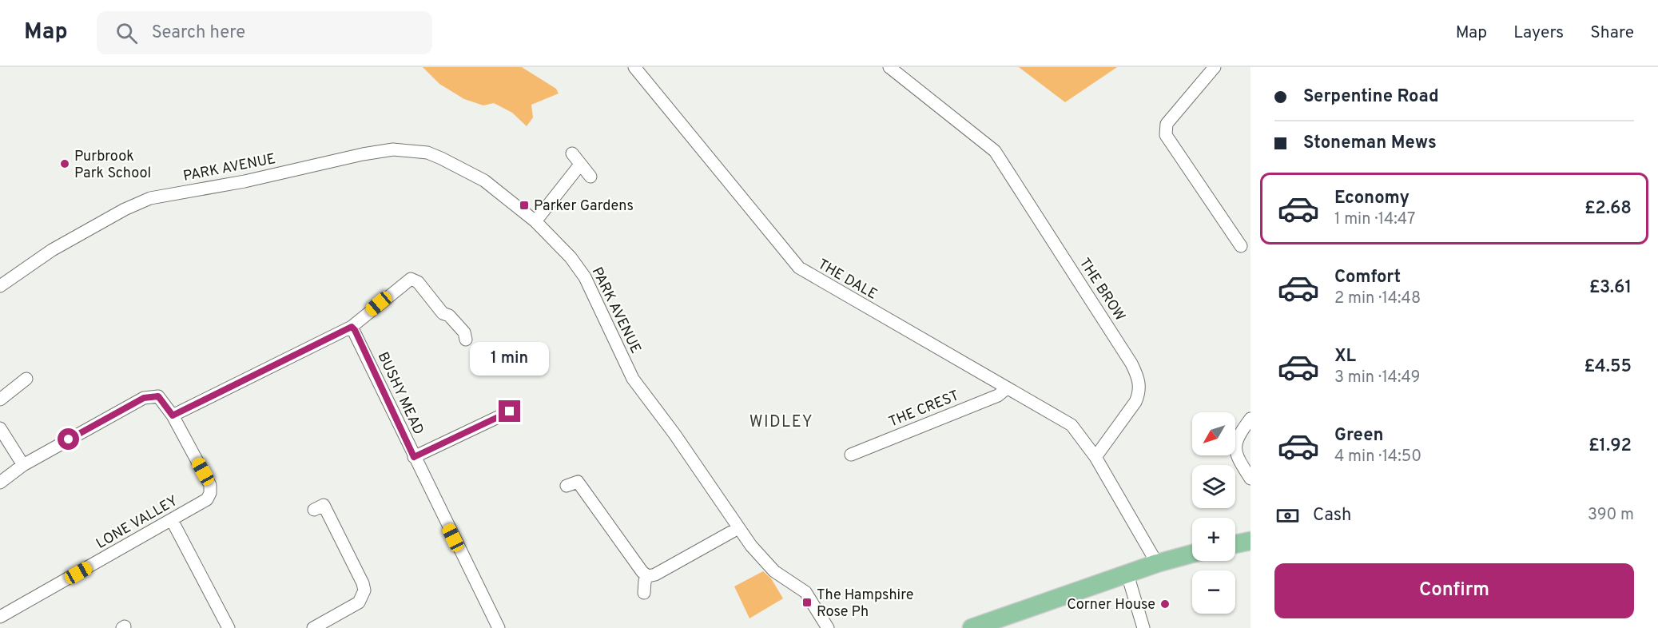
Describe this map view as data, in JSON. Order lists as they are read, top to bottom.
{
  "streets": {
    "street": [
      "PARK AVENUE",
      "THE DALE",
      "THE BROW",
      "BUSHY MEAD",
      "THE CREST",
      "LONE VALLEY"
    ]
  },
  "crossings": [
    ["THE DALE", "THE BROW"],
    ["THE DALE", "THE CREST"]
  ],
  "districts": ["WIDLEY"],
  "places": {
    "other": ["Purbrook Park School", "Corner House"],
    "transit": ["Parker Gardens", "The Hampshire Rose Ph"]
  },
  "north": "bottom left",
  "page": {
    "header": "Map",
    "search": "Search here",
    "nav": ["Map", "Layers", "Share"],
    "banner": ["Serpentine Road", "Stoneman Mews"],
    "list": [
      {
        "name": "Economy",
        "note": "1 min · 14:47",
        "value": "£2.68"
      },
      {
        "name": "Comfort",
        "note": "2 min · 14:48",
        "value": "£3.61"
      },
      {
        "name": "XL",
        "note": "3 min · 14:49",
        "value": "£4.55"
      },
      {
        "name": "Green",
        "note": "4 min · 14:50",
        "value": "£1.92"
      }
    ],
    "bubble": "1 min",
    "map_buttons": ["+", "−"],
    "pay": ["Cash", "390 m"],
    "buttons": "Confirm"
  }
}
